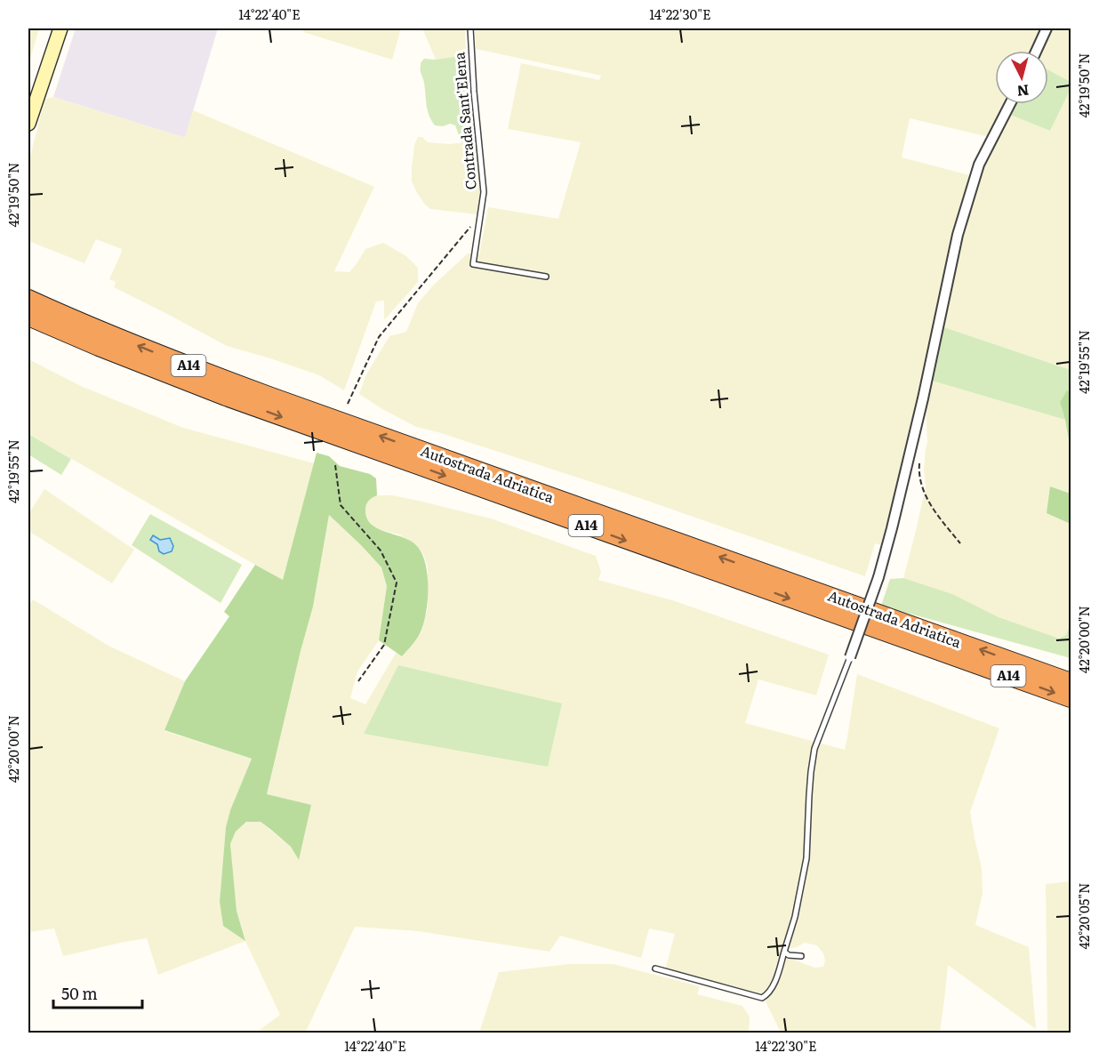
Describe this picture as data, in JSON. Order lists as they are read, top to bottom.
{
  "streets": {
    "highway": ["A14", "Autostrada Adriatica"],
    "lane": ["Contrada Sant'Elena"]
  },
  "scale_bar": "50 m",
  "north": "bottom",
  "coordinates": [
    "14°22'40\"E",
    "14°22'30\"E",
    "42°19'50\"N",
    "42°19'55\"N",
    "42°20'00\"N",
    "42°20'05\"N"
  ]
}
